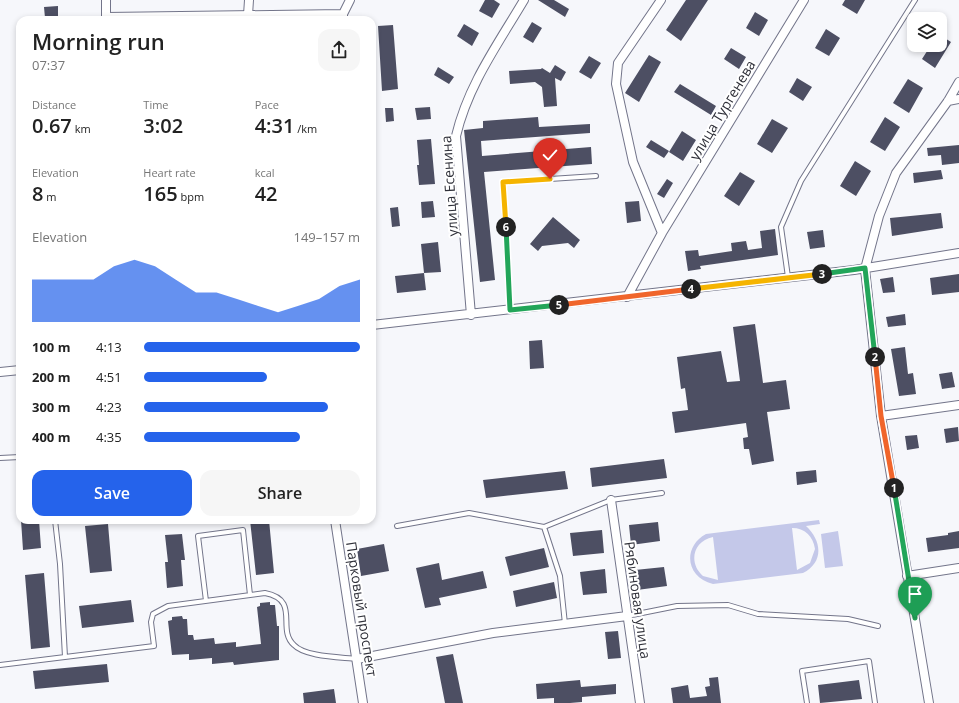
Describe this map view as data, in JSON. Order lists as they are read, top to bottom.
{
  "streets": {
    "street": [
      "улица Тургенева",
      "улица Есенина",
      "Рябиновая улица",
      "Парковый проспект"
    ]
  },
  "page": {
    "heading": ["Morning run", "07:37"],
    "stats": [
      ["Distance", "0.67 km"],
      ["Time", "3:02"],
      ["Pace", "4:31 /km"],
      ["Elevation", "8 m"],
      ["Heart rate", "165 bpm"],
      ["kcal", "42"]
    ],
    "pins": [
      "6",
      "3",
      "4",
      "5",
      "2",
      "1"
    ],
    "chart": ["Elevation", "149–157 m"],
    "list": [
      {
        "name": "100 m",
        "note": "4:13"
      },
      {
        "name": "200 m",
        "note": "4:51"
      },
      {
        "name": "300 m",
        "note": "4:23"
      },
      {
        "name": "400 m",
        "note": "4:35"
      }
    ],
    "buttons": ["Save", "Share"]
  }
}
